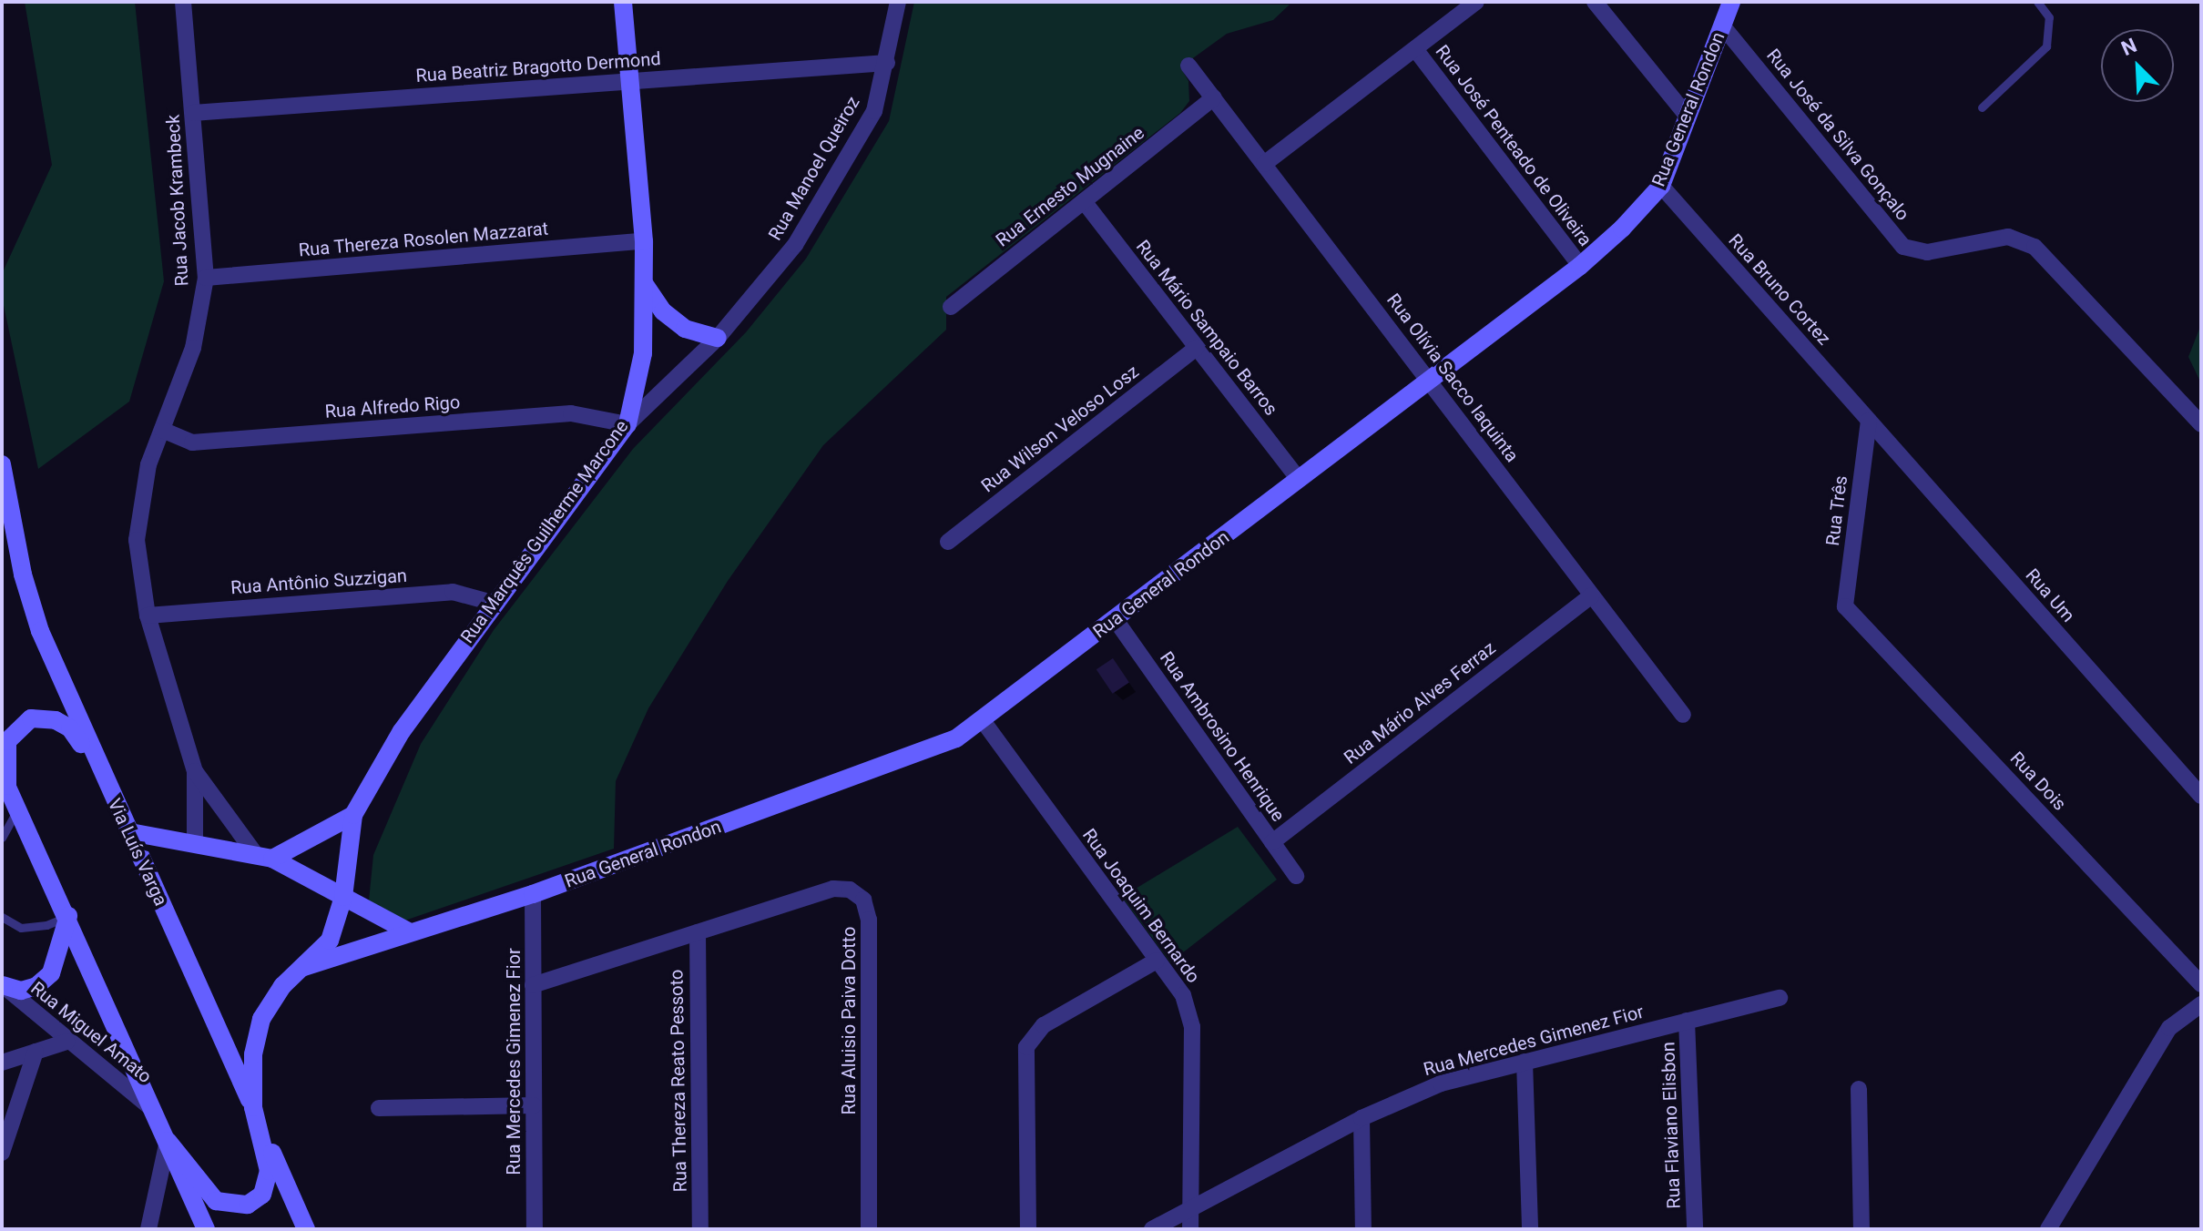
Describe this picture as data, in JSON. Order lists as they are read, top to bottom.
{
  "streets": {
    "street": [
      "Rua Beatriz Bragotto Dermond",
      "Rua General Rondon",
      "Rua José da Silva Gonçalo",
      "Rua José Penteado de Oliveira",
      "Rua Manoel Queiroz",
      "Rua Ernesto Mugnaine",
      "Rua Jacob Krambeck",
      "Rua Thereza Rosolen Mazzarat",
      "Rua Bruno Cortez",
      "Rua Mário Sampaio Barros",
      "Rua Olívia Sacco Iaquinta",
      "Rua Alfredo Rigo",
      "Rua Wilson Veloso Losz",
      "Rua Três",
      "Rua Marquês Guilherme Marcone",
      "Rua Antônio Suzzigan",
      "Rua Um",
      "Rua Mário Alves Ferraz",
      "Rua Ambrosino Henrique",
      "Rua Dois",
      "Via Luís Varga",
      "Rua Joaquim Bernardo",
      "Rua Aluisio Paiva Dotto",
      "Rua Miguel Amato",
      "Rua Mercedes Gimenez Fior",
      "Rua Thereza Reato Pessoto",
      "Rua Flaviano Elisbon"
    ]
  },
  "crossings": [
    ["Rua Beatriz Bragotto Dermond", "Rua Manoel Queiroz"],
    ["Rua Beatriz Bragotto Dermond", "Rua Jacob Krambeck"],
    ["Rua Beatriz Bragotto Dermond", "Rua Marquês Guilherme Marcone"],
    ["Rua General Rondon", "Rua José da Silva Gonçalo"],
    ["Rua General Rondon", "Rua José Penteado de Oliveira"],
    ["Rua General Rondon", "Rua Bruno Cortez"],
    ["Rua General Rondon", "Rua Mário Sampaio Barros"],
    ["Rua General Rondon", "Rua Olívia Sacco Iaquinta"],
    ["Rua General Rondon", "Rua Marquês Guilherme Marcone"],
    ["Rua General Rondon", "Rua Ambrosino Henrique"],
    ["Rua General Rondon", "Via Luís Varga"],
    ["Rua General Rondon", "Rua Joaquim Bernardo"],
    ["Rua General Rondon", "Rua Mercedes Gimenez Fior"],
    ["Rua Manoel Queiroz", "Rua Alfredo Rigo"],
    ["Rua Manoel Queiroz", "Rua Marquês Guilherme Marcone"],
    ["Rua Ernesto Mugnaine", "Rua Mário Sampaio Barros"],
    ["Rua Ernesto Mugnaine", "Rua Olívia Sacco Iaquinta"],
    ["Rua Jacob Krambeck", "Rua Thereza Rosolen Mazzarat"],
    ["Rua Jacob Krambeck", "Rua Alfredo Rigo"],
    ["Rua Jacob Krambeck", "Rua Antônio Suzzigan"],
    ["Rua Thereza Rosolen Mazzarat", "Rua Marquês Guilherme Marcone"],
    ["Rua Bruno Cortez", "Rua Três"],
    ["Rua Bruno Cortez", "Rua Um"],
    ["Rua Mário Sampaio Barros", "Rua Wilson Veloso Losz"],
    ["Rua Olívia Sacco Iaquinta", "Rua Mário Alves Ferraz"],
    ["Rua Alfredo Rigo", "Rua Marquês Guilherme Marcone"],
    ["Rua Três", "Rua Um"],
    ["Rua Três", "Rua Dois"],
    ["Rua Marquês Guilherme Marcone", "Rua Antônio Suzzigan"],
    ["Rua Mário Alves Ferraz", "Rua Ambrosino Henrique"],
    ["Rua Joaquim Bernardo", "Rua Mercedes Gimenez Fior"],
    ["Rua Aluisio Paiva Dotto", "Rua Mercedes Gimenez Fior"],
    ["Rua Aluisio Paiva Dotto", "Rua Thereza Reato Pessoto"],
    ["Rua Mercedes Gimenez Fior", "Rua Flaviano Elisbon"]
  ],
  "north": "top left"
}
